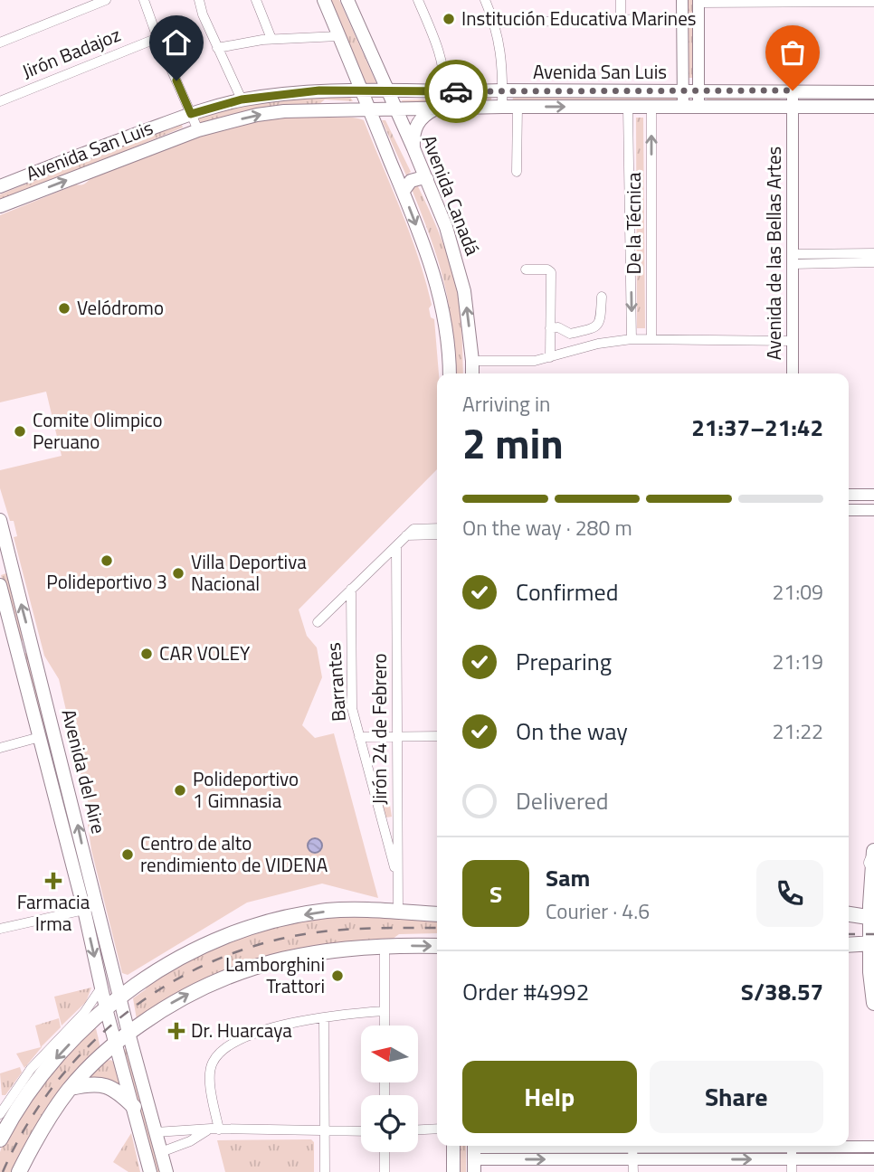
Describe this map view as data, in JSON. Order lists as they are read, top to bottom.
{
  "streets": {
    "main road": ["Avenida San Luis", "Avenida Canadá", "Avenida del Aire"],
    "street": [
      "Jirón Badajoz",
      "De la Técnica",
      "Avenida de las Bellas Artes",
      "Barrantes",
      "Jirón 24 de Febrero"
    ]
  },
  "crossings": [
    ["Avenida San Luis", "Avenida Canadá"],
    ["Avenida San Luis", "De la Técnica"],
    ["Avenida San Luis", "Avenida de las Bellas Artes"],
    ["Barrantes", "Jirón 24 de Febrero"]
  ],
  "places": {
    "other": [
      "Institución Educativa Marines",
      "Velódromo",
      "Comite Olimpico Peruano",
      "Polideportivo 3",
      "Villa Deportiva Nacional",
      "CAR VOLEY",
      "Polideportivo 1 Gimnasia",
      "Centro de alto rendimiento de VIDENA",
      "Lamborghini Trattori"
    ],
    "health": ["Farmacia Irma", "Dr. Huarcaya"]
  },
  "north": "left",
  "page": {
    "heading": ["2 min", "Arriving in", "21:37–21:42"],
    "panel": [
      "Sam",
      "Courier · 4.6",
      "Order #4992",
      "S/38.57"
    ],
    "bar": "On the way · 280 m",
    "list": [
      ["Confirmed", "21:09"],
      ["Preparing", "21:19"],
      ["On the way", "21:22"],
      "Delivered"
    ],
    "round": "S",
    "buttons": ["Help", "Share"]
  }
}
